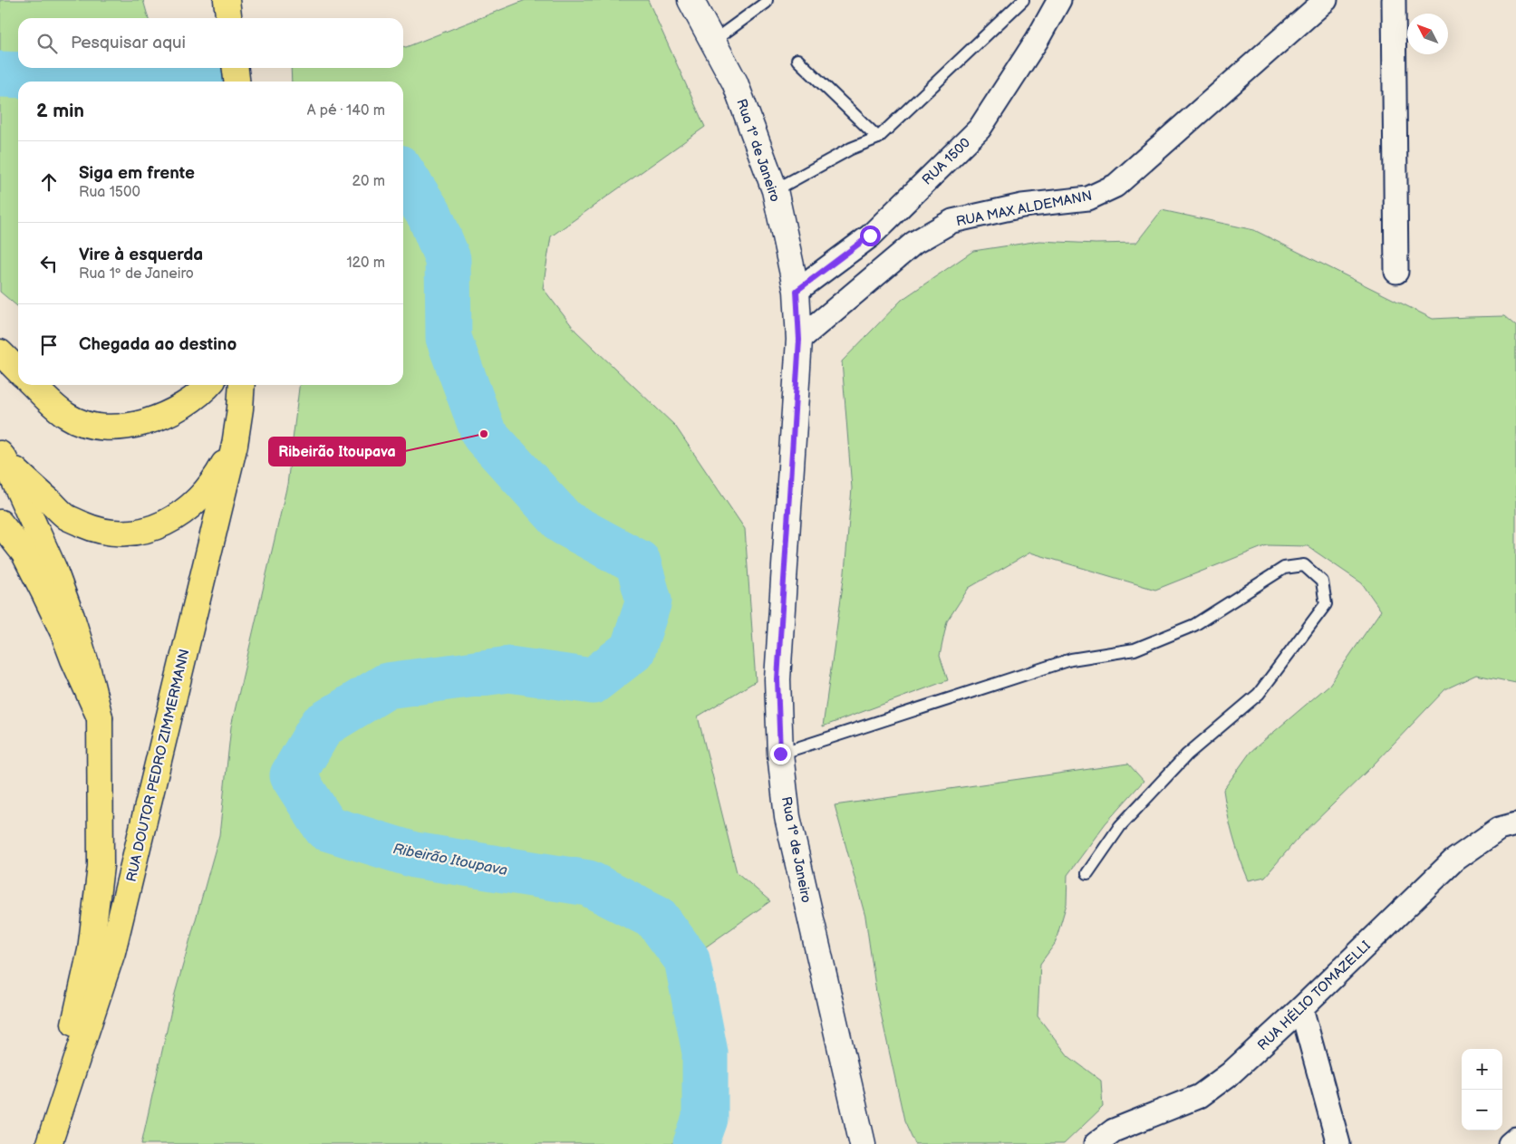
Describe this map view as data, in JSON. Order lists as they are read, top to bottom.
{
  "streets": {
    "main road": ["RUA DOUTOR PEDRO ZIMMERMANN"],
    "street": [
      "Rua 1º de Janeiro",
      "RUA 1500",
      "RUA MAX ALDEMANN",
      "RUA HÉLIO TOMAZELLI"
    ]
  },
  "crossings": [
    ["Rua 1º de Janeiro", "RUA 1500"],
    ["Rua 1º de Janeiro", "RUA MAX ALDEMANN"]
  ],
  "water": ["Ribeirão Itoupava"],
  "places": ["Ribeirão Itoupava"],
  "north": "top left",
  "page": {
    "search": "Pesquisar aqui",
    "heading": ["2 min", "A pé · 140 m"],
    "list": [
      ["Siga em frente", "Rua 1500", "20 m"],
      ["Vire à esquerda", "Rua 1º de Janeiro", "120 m"],
      "Chegada ao destino"
    ],
    "map_buttons": ["+", "−"]
  }
}
